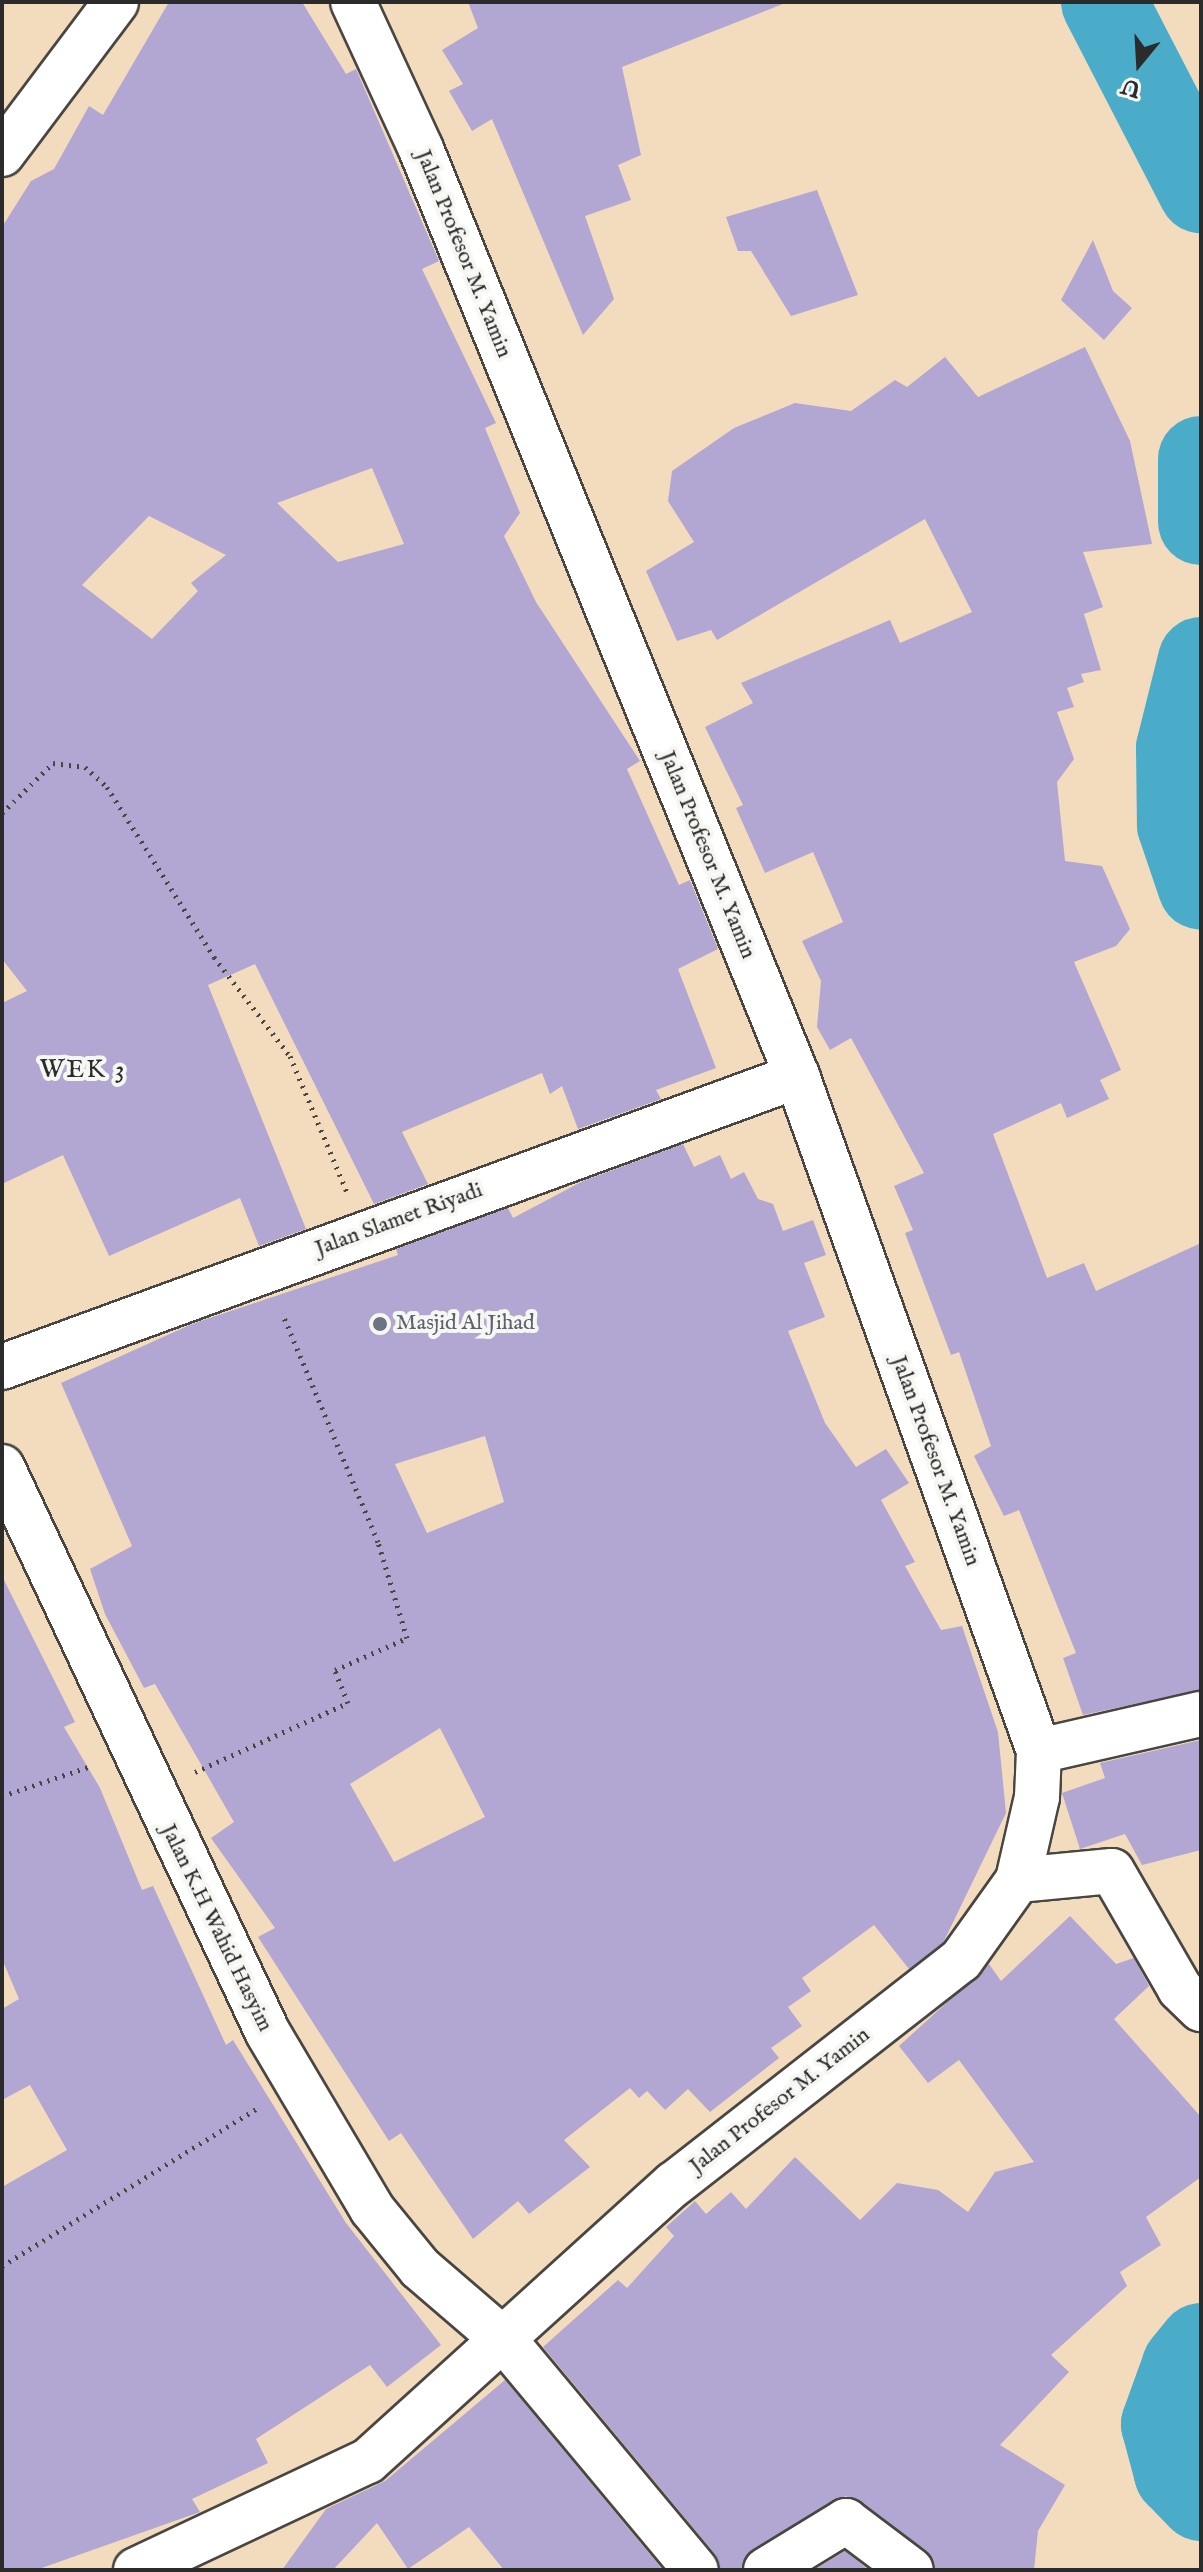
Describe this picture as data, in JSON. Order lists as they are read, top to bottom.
{
  "streets": {
    "main road": ["Jalan Profesor M. Yamin", "Jalan Slamet Riyadi", "Jalan K.H Wahid Hasyim"]
  },
  "crossings": [
    ["Jalan Profesor M. Yamin", "Jalan Slamet Riyadi"],
    ["Jalan Profesor M. Yamin", "Jalan K.H Wahid Hasyim"]
  ],
  "districts": ["WEK 3"],
  "places": ["Masjid Al Jihad"],
  "north": "bottom"
}
